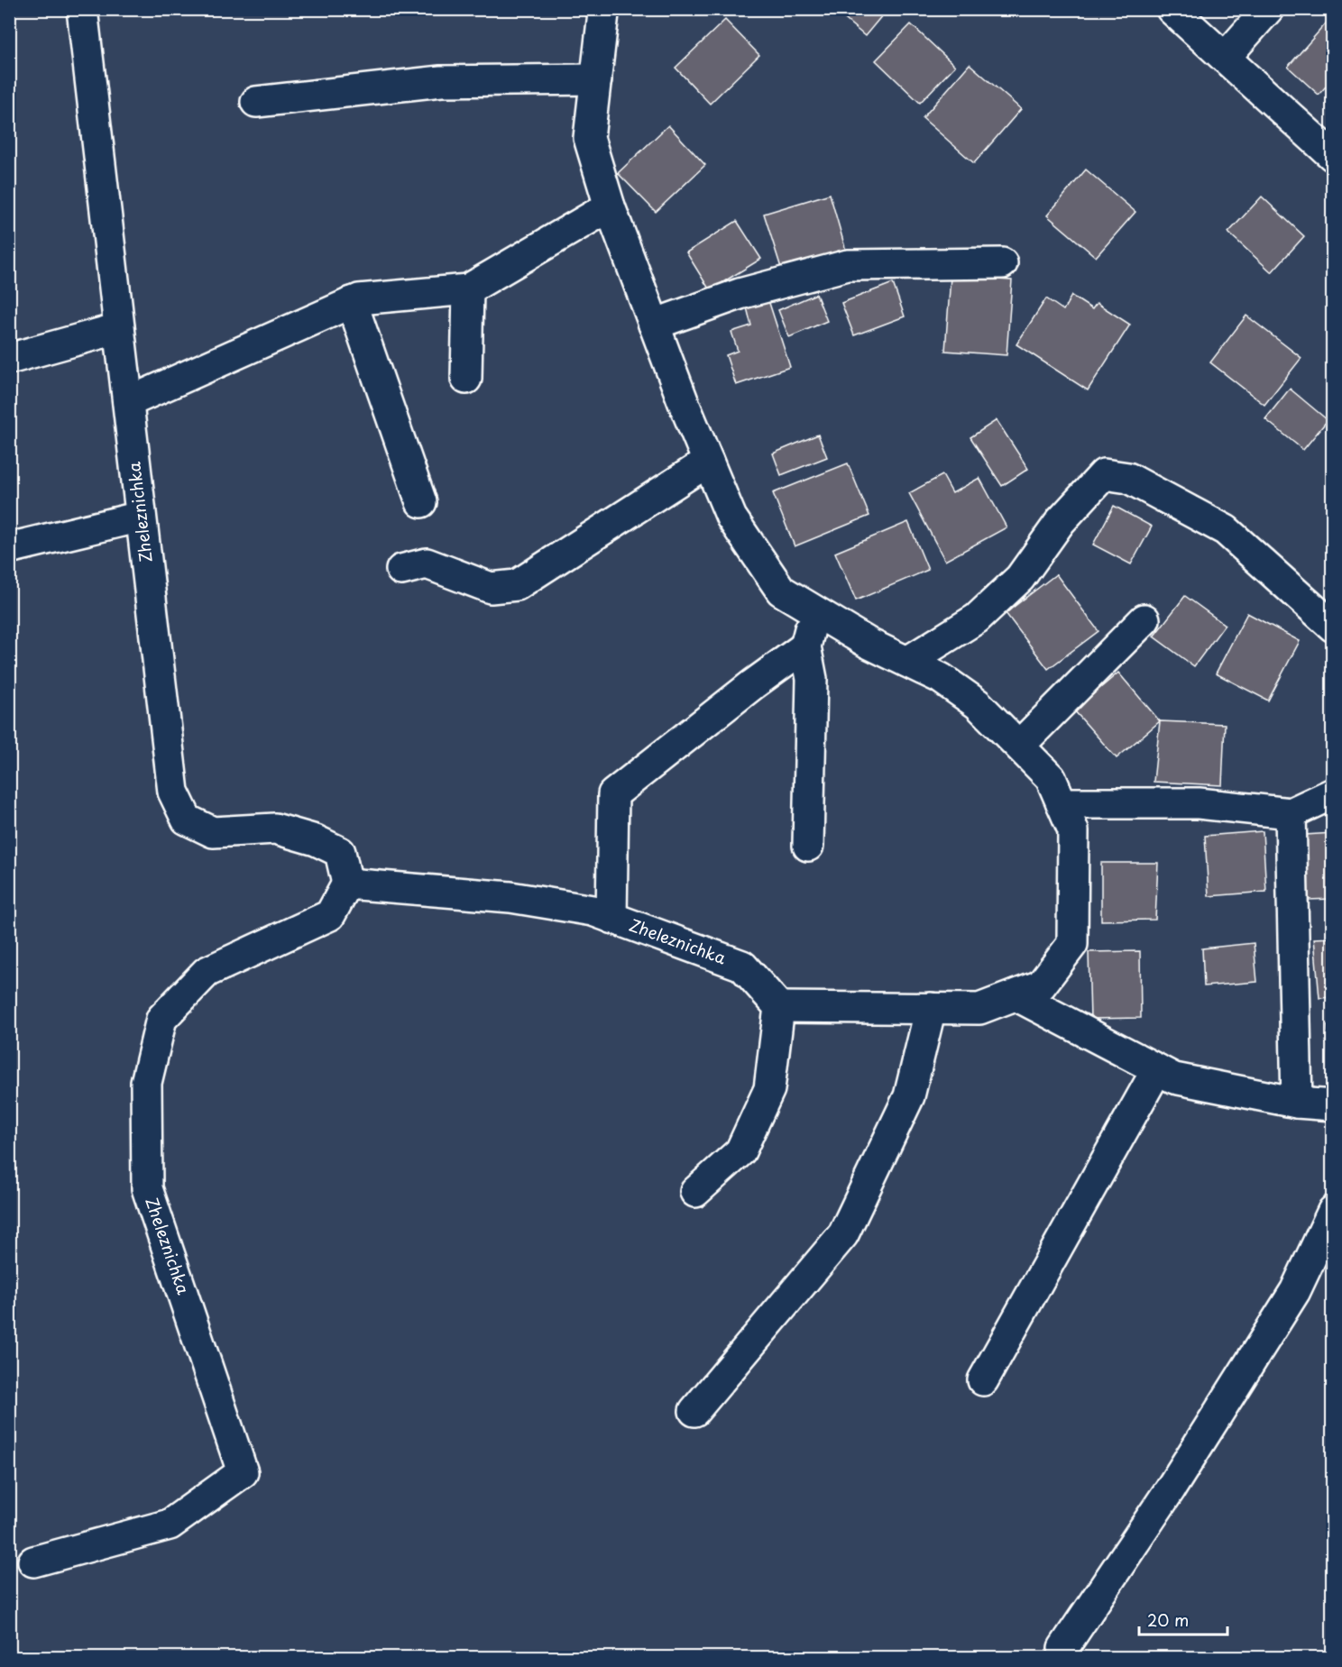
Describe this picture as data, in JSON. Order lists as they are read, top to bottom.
{
  "streets": {
    "street": ["Zheleznichka"]
  },
  "scale_bar": "20 m"
}
